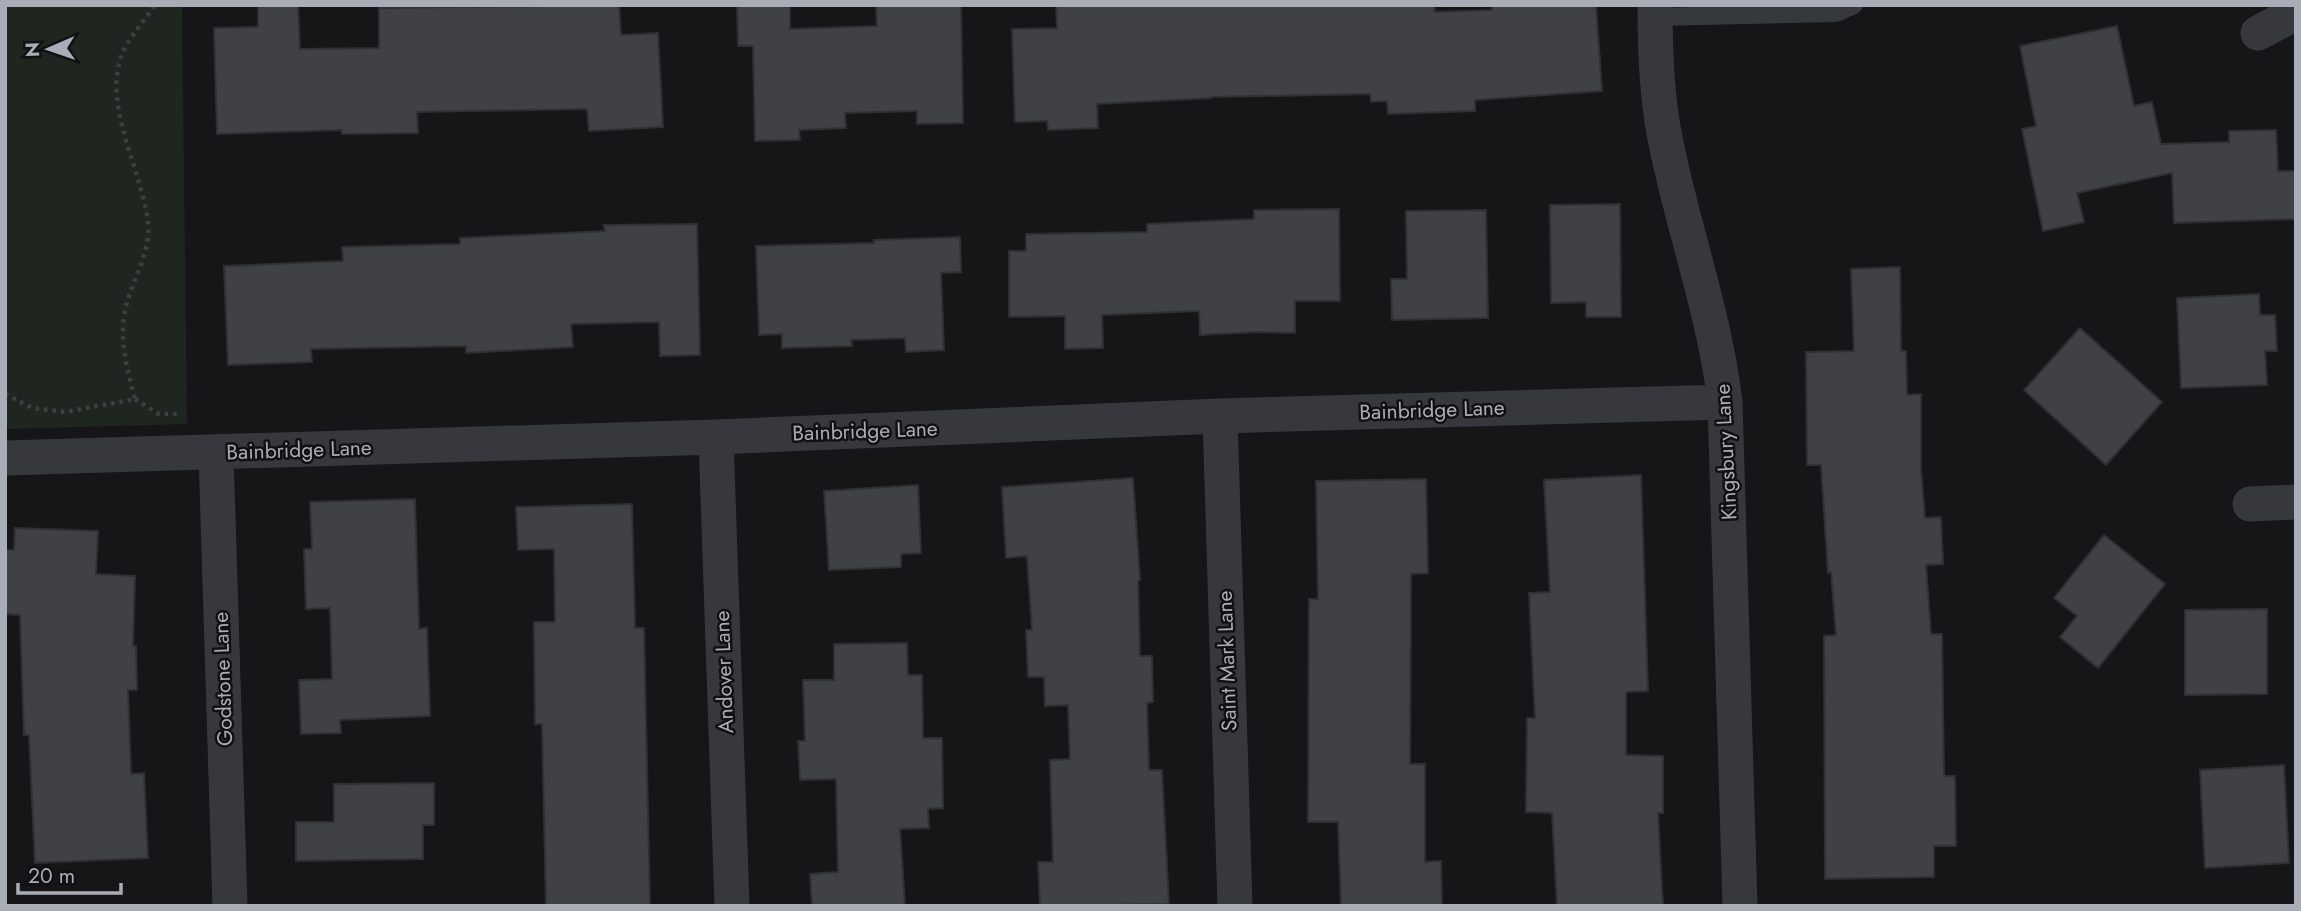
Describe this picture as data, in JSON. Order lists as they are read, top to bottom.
{
  "streets": {
    "street": [
      "Bainbridge Lane",
      "Kingsbury Lane",
      "Saint Mark Lane",
      "Andover Lane",
      "Godstone Lane"
    ]
  },
  "crossings": [
    ["Bainbridge Lane", "Kingsbury Lane"],
    ["Bainbridge Lane", "Saint Mark Lane"],
    ["Bainbridge Lane", "Andover Lane"],
    ["Bainbridge Lane", "Godstone Lane"]
  ],
  "scale_bar": "20 m",
  "north": "left"
}
